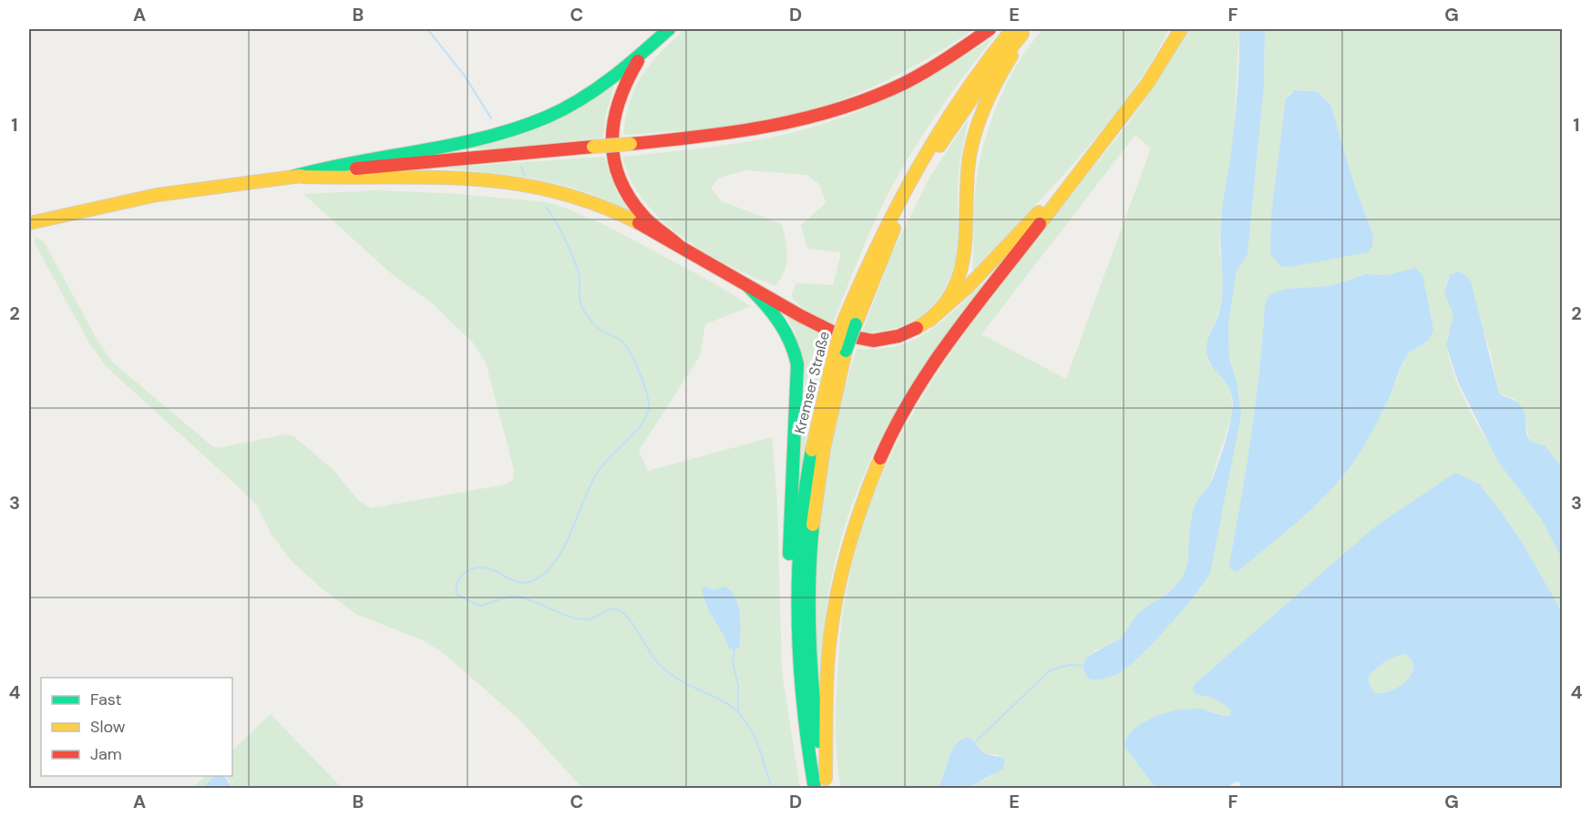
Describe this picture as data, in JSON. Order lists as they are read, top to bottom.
{
  "streets": {
    "main road": ["Kremser Straße"]
  },
  "legend": ["Fast", "Slow", "Jam"],
  "grid": {
    "columns": [
      "A",
      "B",
      "C",
      "D",
      "E",
      "F",
      "G"
    ],
    "rows": [
      "1",
      "2",
      "3",
      "4"
    ]
  }
}
